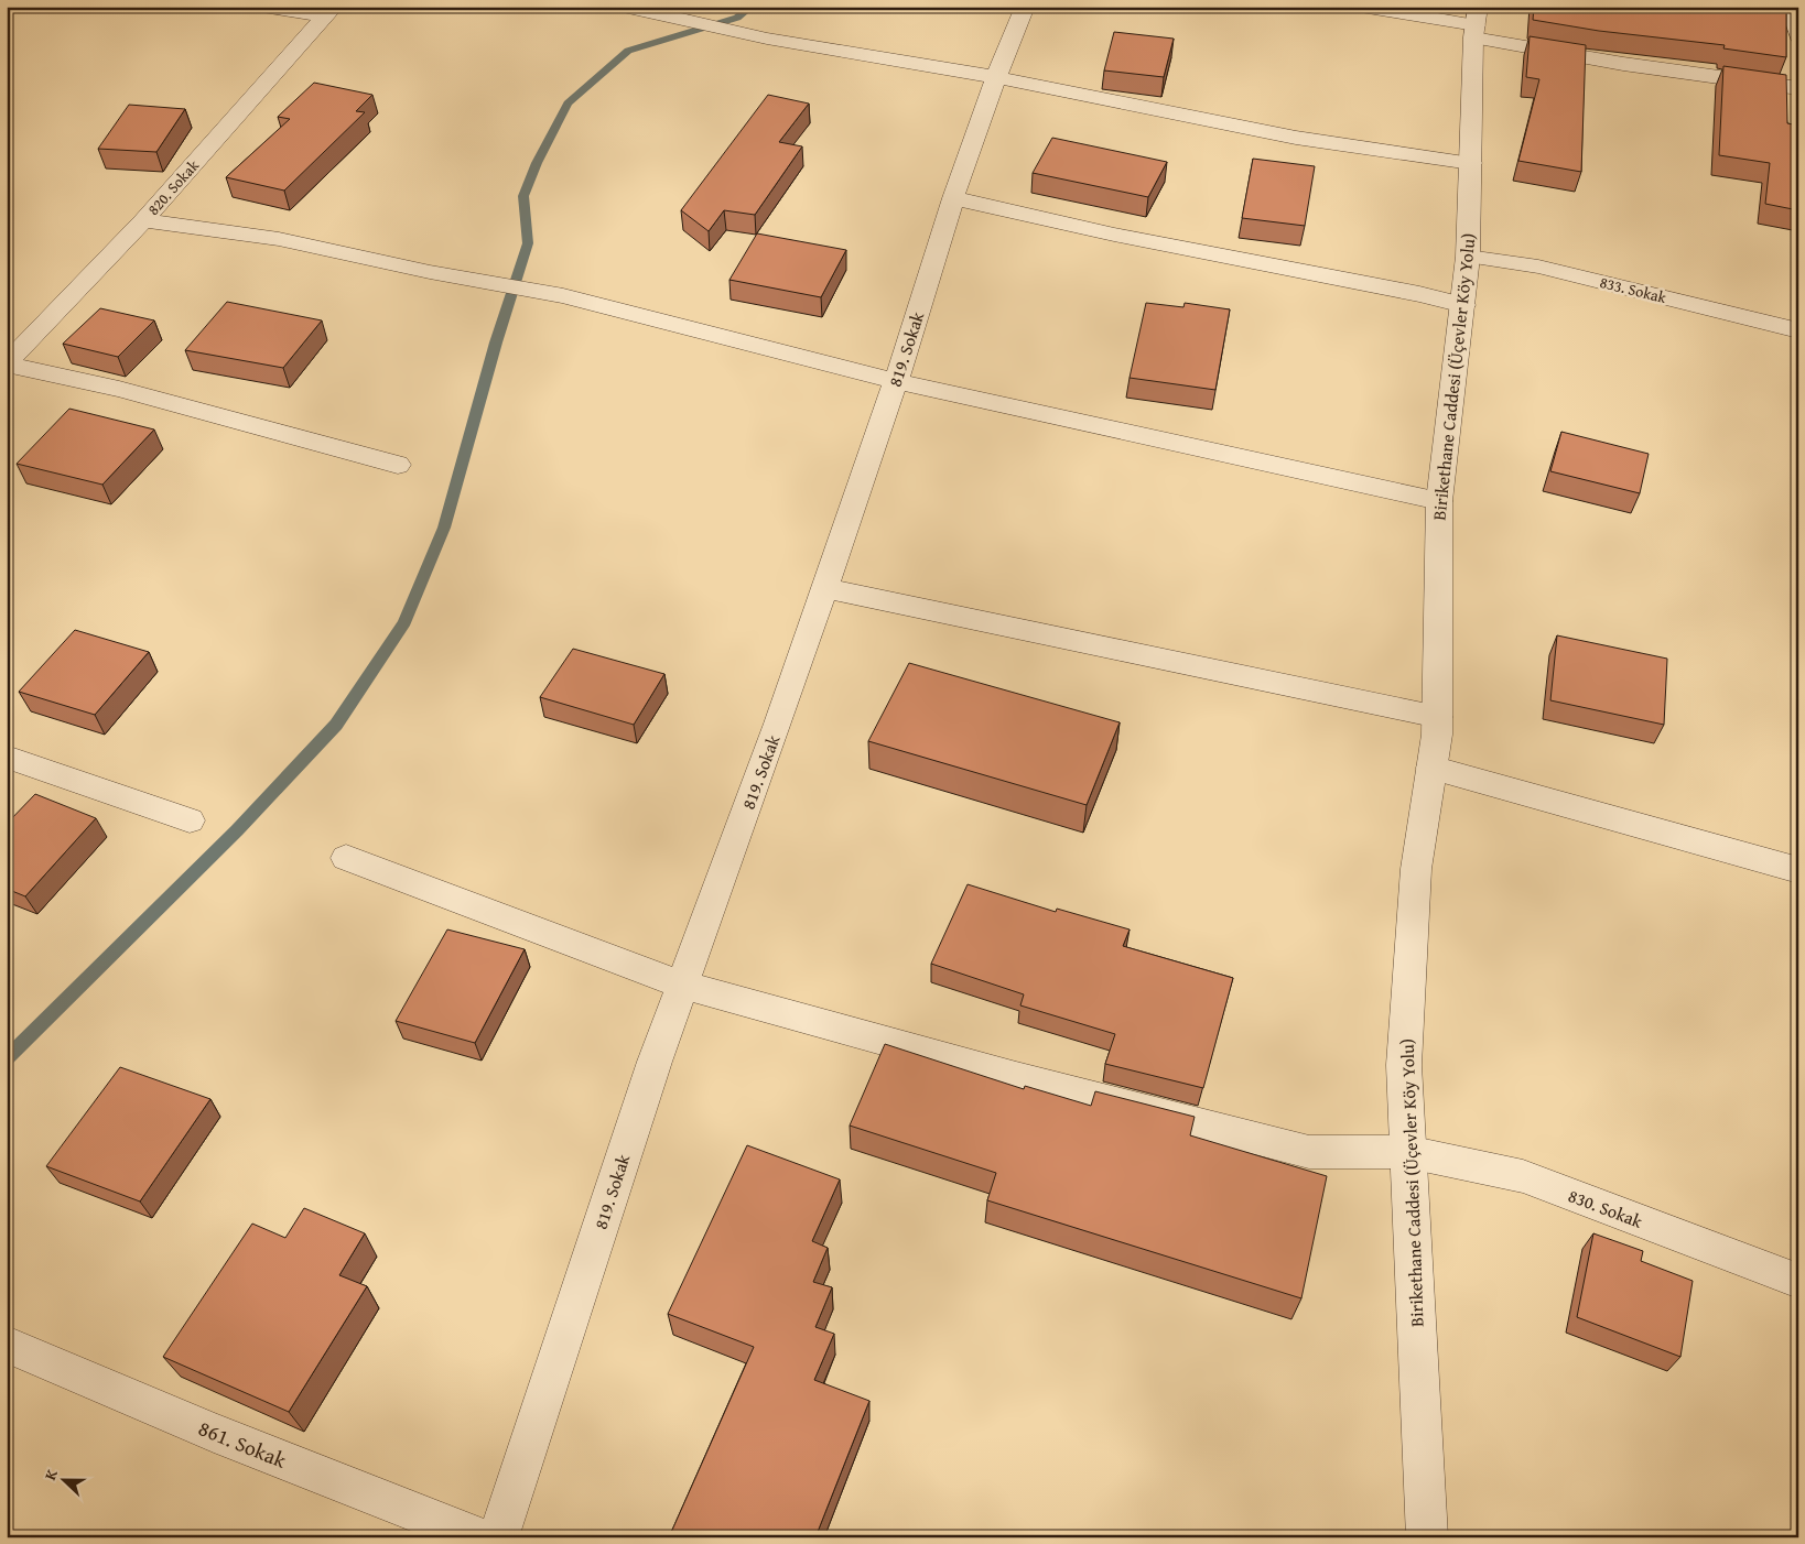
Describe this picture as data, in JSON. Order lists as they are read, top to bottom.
{
  "streets": {
    "street": [
      "820. Sokak",
      "833. Sokak",
      "819. Sokak",
      "Birikethane Caddesi (Üçevler Köy Yolu)",
      "830. Sokak",
      "861. Sokak"
    ]
  },
  "crossings": [
    ["833. Sokak", "Birikethane Caddesi (Üçevler Köy Yolu)"],
    ["819. Sokak", "830. Sokak"],
    ["Birikethane Caddesi (Üçevler Köy Yolu)", "830. Sokak"]
  ],
  "north": "left"
}
